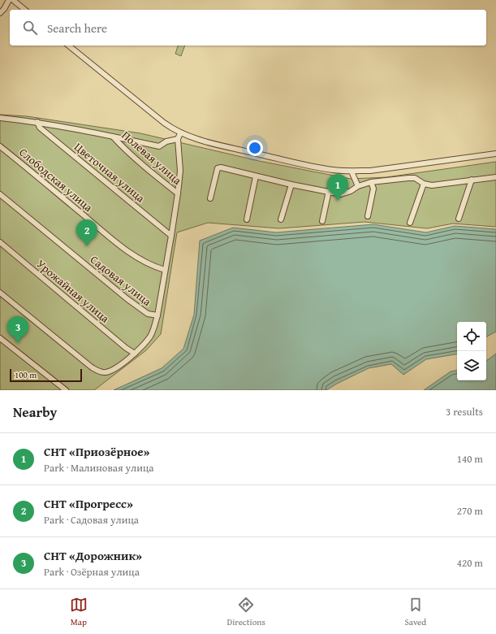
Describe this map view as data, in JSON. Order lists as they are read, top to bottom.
{
  "streets": {
    "street": [
      "Полевая улица",
      "Цветочная улица",
      "Слободская улица",
      "Садовая улица",
      "Урожайная улица"
    ]
  },
  "scale_bar": "100 m",
  "page": {
    "search": "Search here",
    "pins": ["1", "2", "3"],
    "scale": "100 m",
    "heading": ["Nearby", "3 results"],
    "list": [
      {
        "mark": "1",
        "name": "СНТ «Приозёрное»",
        "note": "Park · Малиновая улица",
        "value": "140 m"
      },
      {
        "mark": "2",
        "name": "СНТ «Прогресс»",
        "note": "Park · Садовая улица",
        "value": "270 m"
      },
      {
        "mark": "3",
        "name": "СНТ «Дорожник»",
        "note": "Park · Озёрная улица",
        "value": "420 m"
      }
    ],
    "nav": ["Map", "Directions", "Saved"]
  }
}
